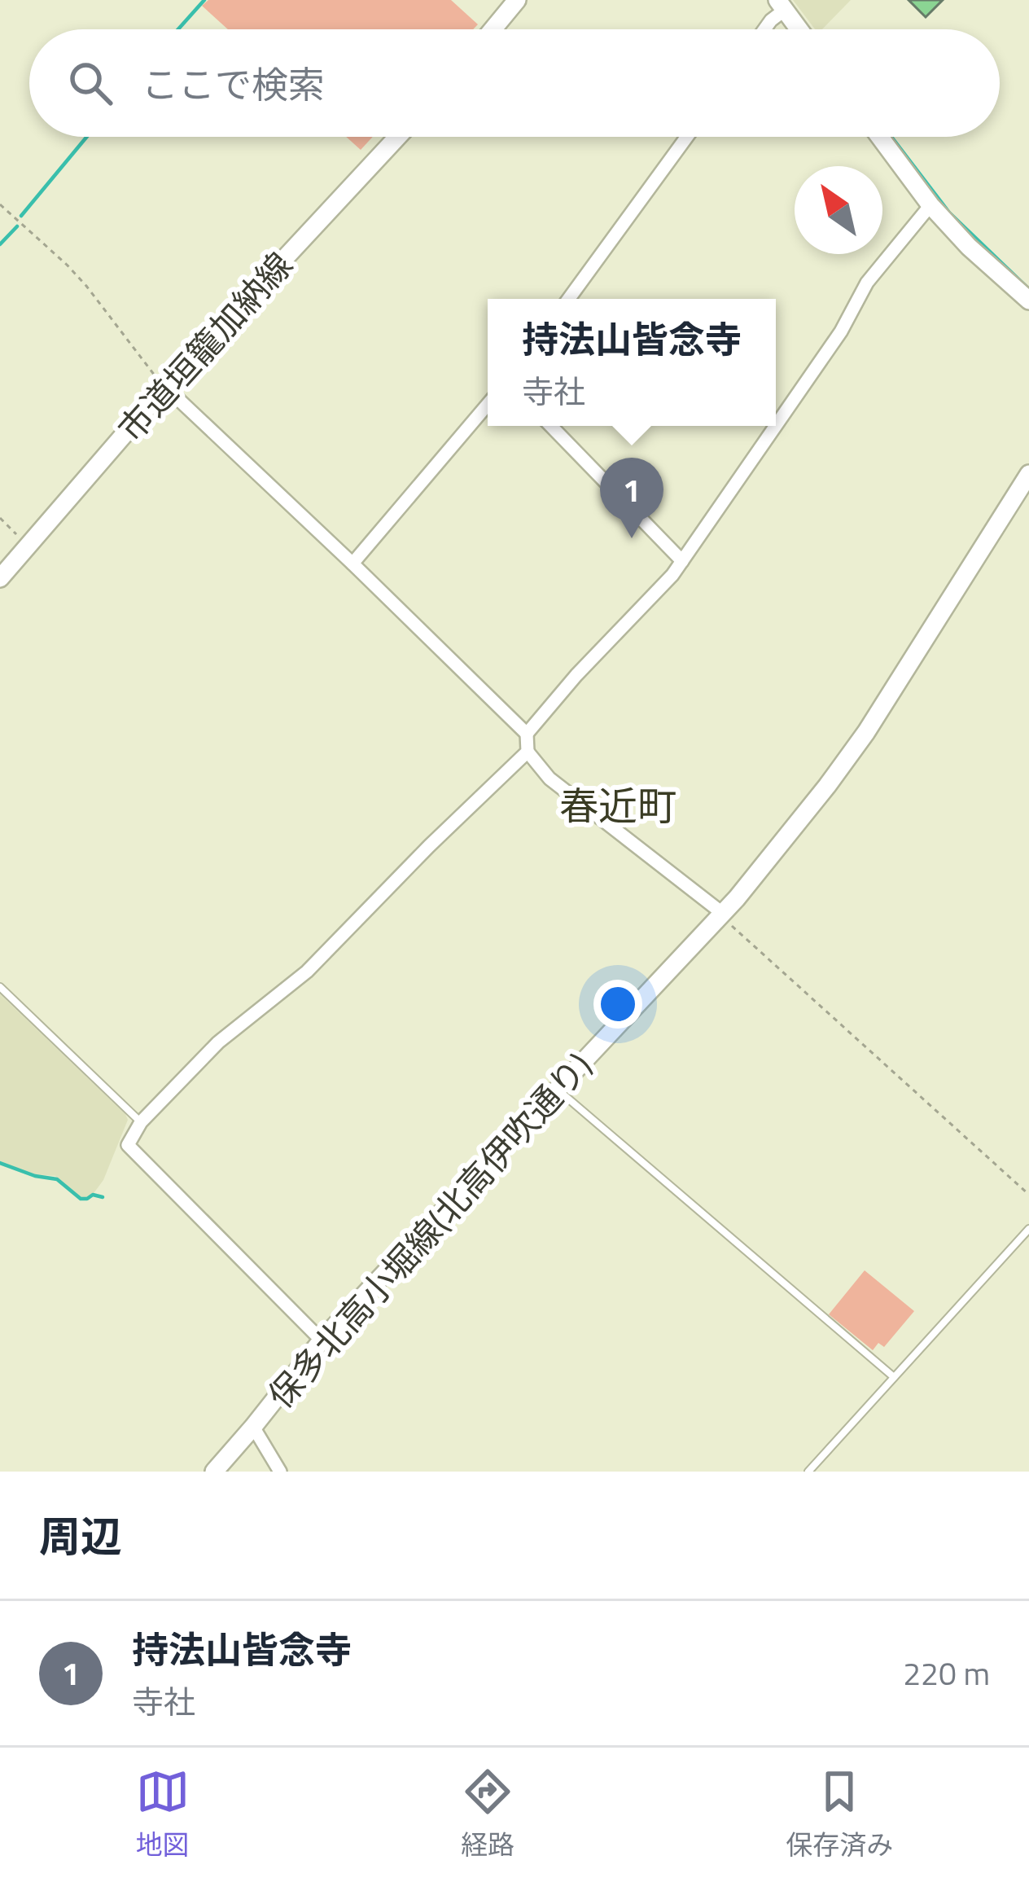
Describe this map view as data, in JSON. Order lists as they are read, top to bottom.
{
  "streets": {
    "street": ["市道垣籠加納線", "保多北高小堀線(北高伊吹通り)"]
  },
  "districts": ["春近町"],
  "north": "top left",
  "page": {
    "search": "ここで検索",
    "popup": ["持法山皆念寺", "寺社"],
    "pins": "1",
    "heading": "周辺",
    "list": [
      {
        "mark": "1",
        "name": "持法山皆念寺",
        "note": "寺社",
        "value": "220 m"
      }
    ],
    "nav": ["地図", "経路", "保存済み"]
  }
}
